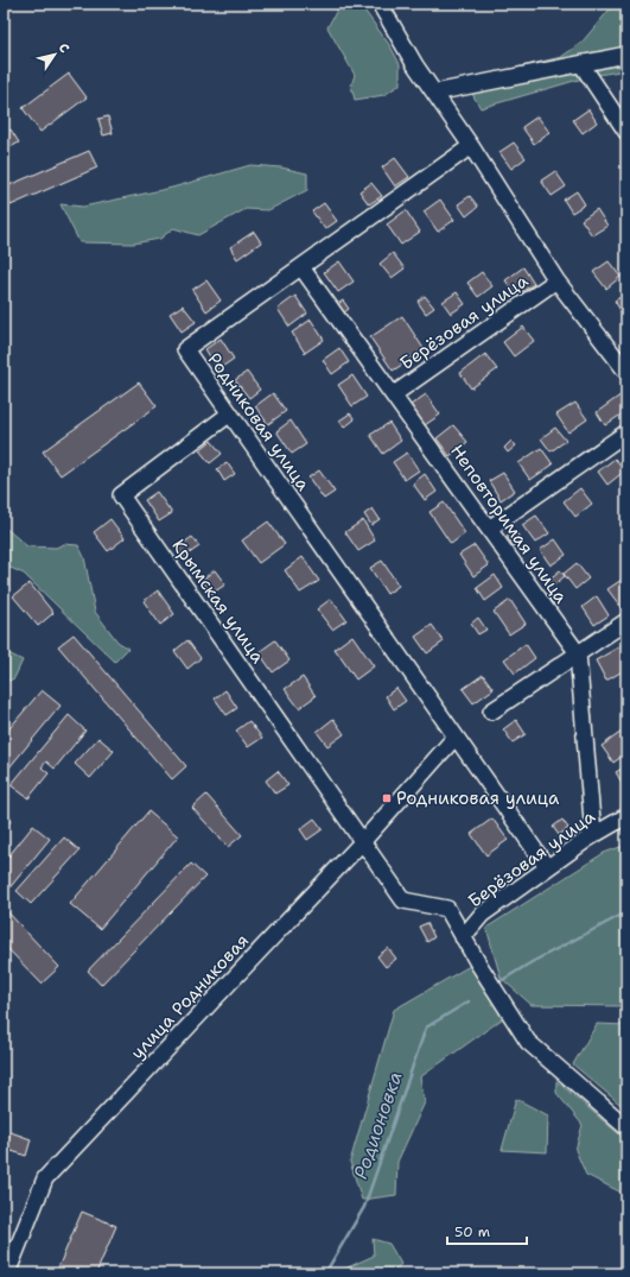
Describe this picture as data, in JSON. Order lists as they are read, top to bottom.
{
  "streets": {
    "street": [
      "Берёзовая улица",
      "Родниковая улица",
      "Неповторимая улица",
      "Крымская улица",
      "улица Родниковая"
    ]
  },
  "crossings": [
    ["Берёзовая улица", "Родниковая улица"],
    ["Берёзовая улица", "Неповторимая улица"],
    ["Родниковая улица", "Неповторимая улица"],
    ["Родниковая улица", "Крымская улица"],
    ["Родниковая улица", "улица Родниковая"],
    ["Крымская улица", "улица Родниковая"]
  ],
  "water": ["Родионовка"],
  "places": {
    "transit": ["Родниковая улица"]
  },
  "scale_bar": "50 m",
  "north": "top right"
}
